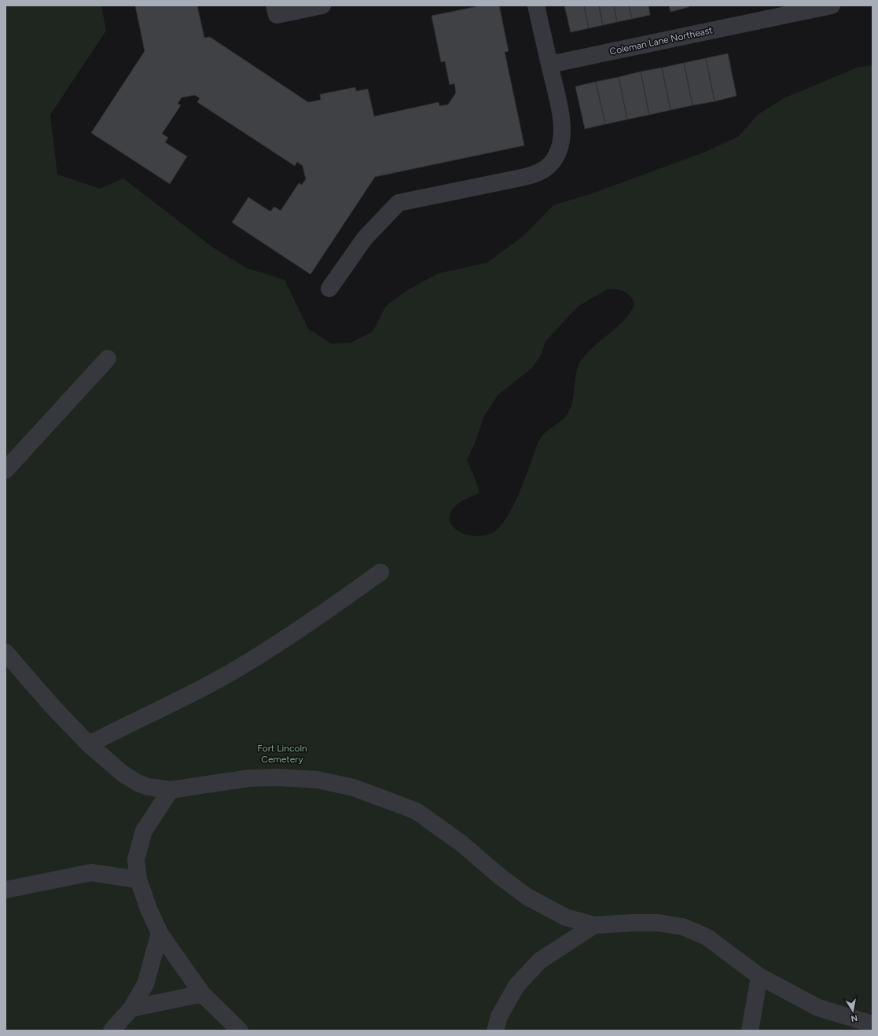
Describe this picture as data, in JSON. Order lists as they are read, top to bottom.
{
  "streets": {
    "street": ["Coleman Lane Northeast"]
  },
  "parks": ["Fort Lincoln Cemetery"],
  "north": "bottom"
}
